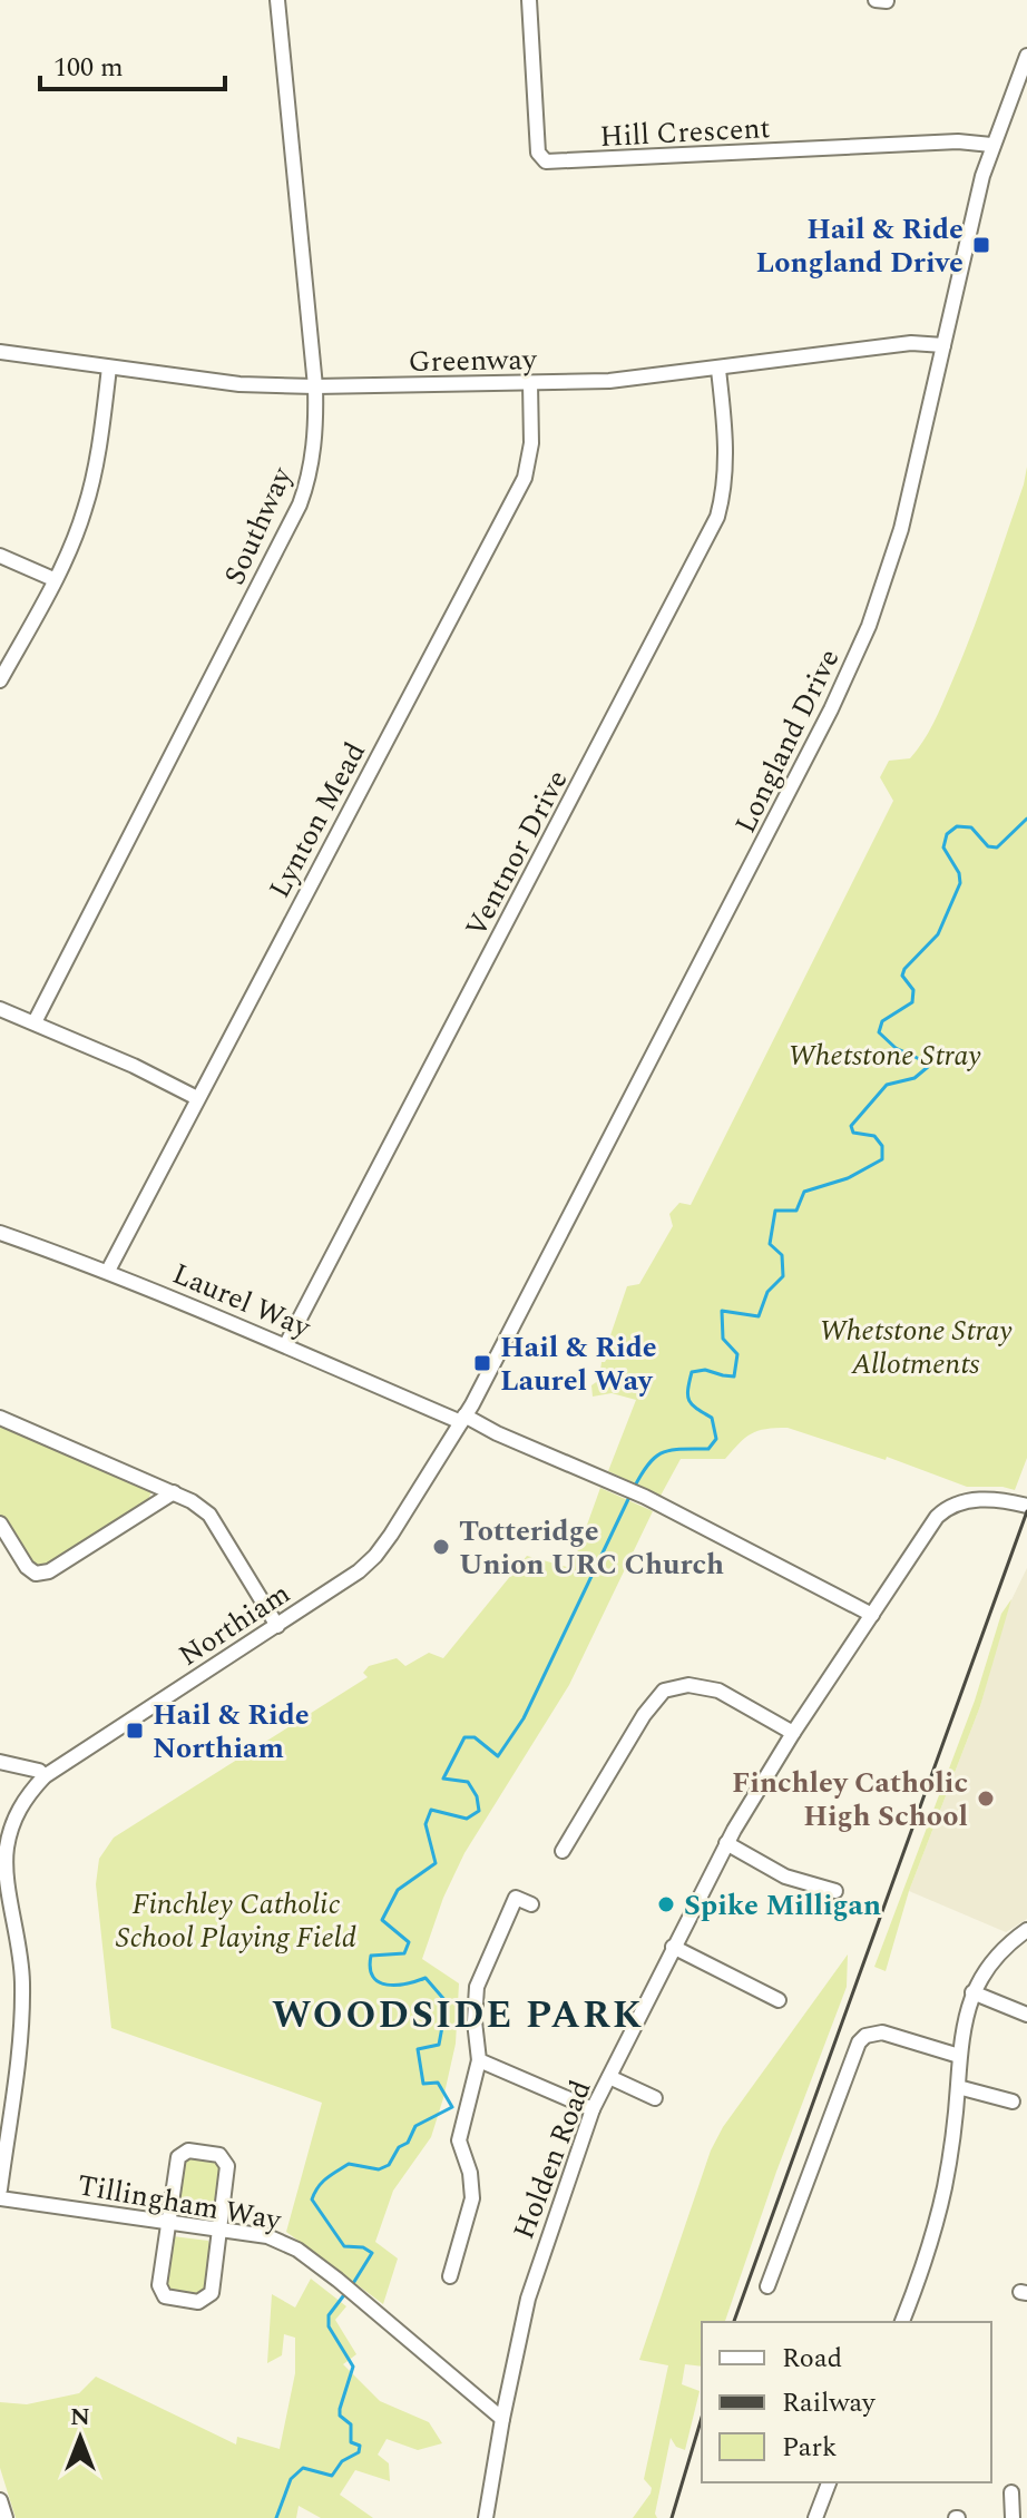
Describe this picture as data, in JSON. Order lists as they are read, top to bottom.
{
  "streets": {
    "street": [
      "Hill Crescent",
      "Greenway",
      "Southway",
      "Longland Drive",
      "Lynton Mead",
      "Ventnor Drive",
      "Laurel Way",
      "Northiam",
      "Holden Road",
      "Tillingham Way"
    ]
  },
  "crossings": [
    ["Hill Crescent", "Longland Drive"],
    ["Greenway", "Southway"],
    ["Greenway", "Longland Drive"],
    ["Greenway", "Lynton Mead"],
    ["Greenway", "Ventnor Drive"],
    ["Longland Drive", "Laurel Way"],
    ["Longland Drive", "Northiam"],
    ["Lynton Mead", "Laurel Way"],
    ["Ventnor Drive", "Laurel Way"],
    ["Laurel Way", "Northiam"],
    ["Laurel Way", "Holden Road"],
    ["Holden Road", "Tillingham Way"]
  ],
  "districts": ["WOODSIDE PARK"],
  "parks": ["Whetstone Stray", "Whetstone Stray Allotments", "Finchley Catholic School Playing Field"],
  "places": {
    "transit": ["Hail & Ride Longland Drive", "Hail & Ride Laurel Way", "Hail & Ride Northiam"],
    "other": ["Totteridge Union URC Church", "Finchley Catholic High School", "Spike Milligan"]
  },
  "legend": ["Road", "Railway", "Park"],
  "scale_bar": "100 m",
  "north": "top"
}
